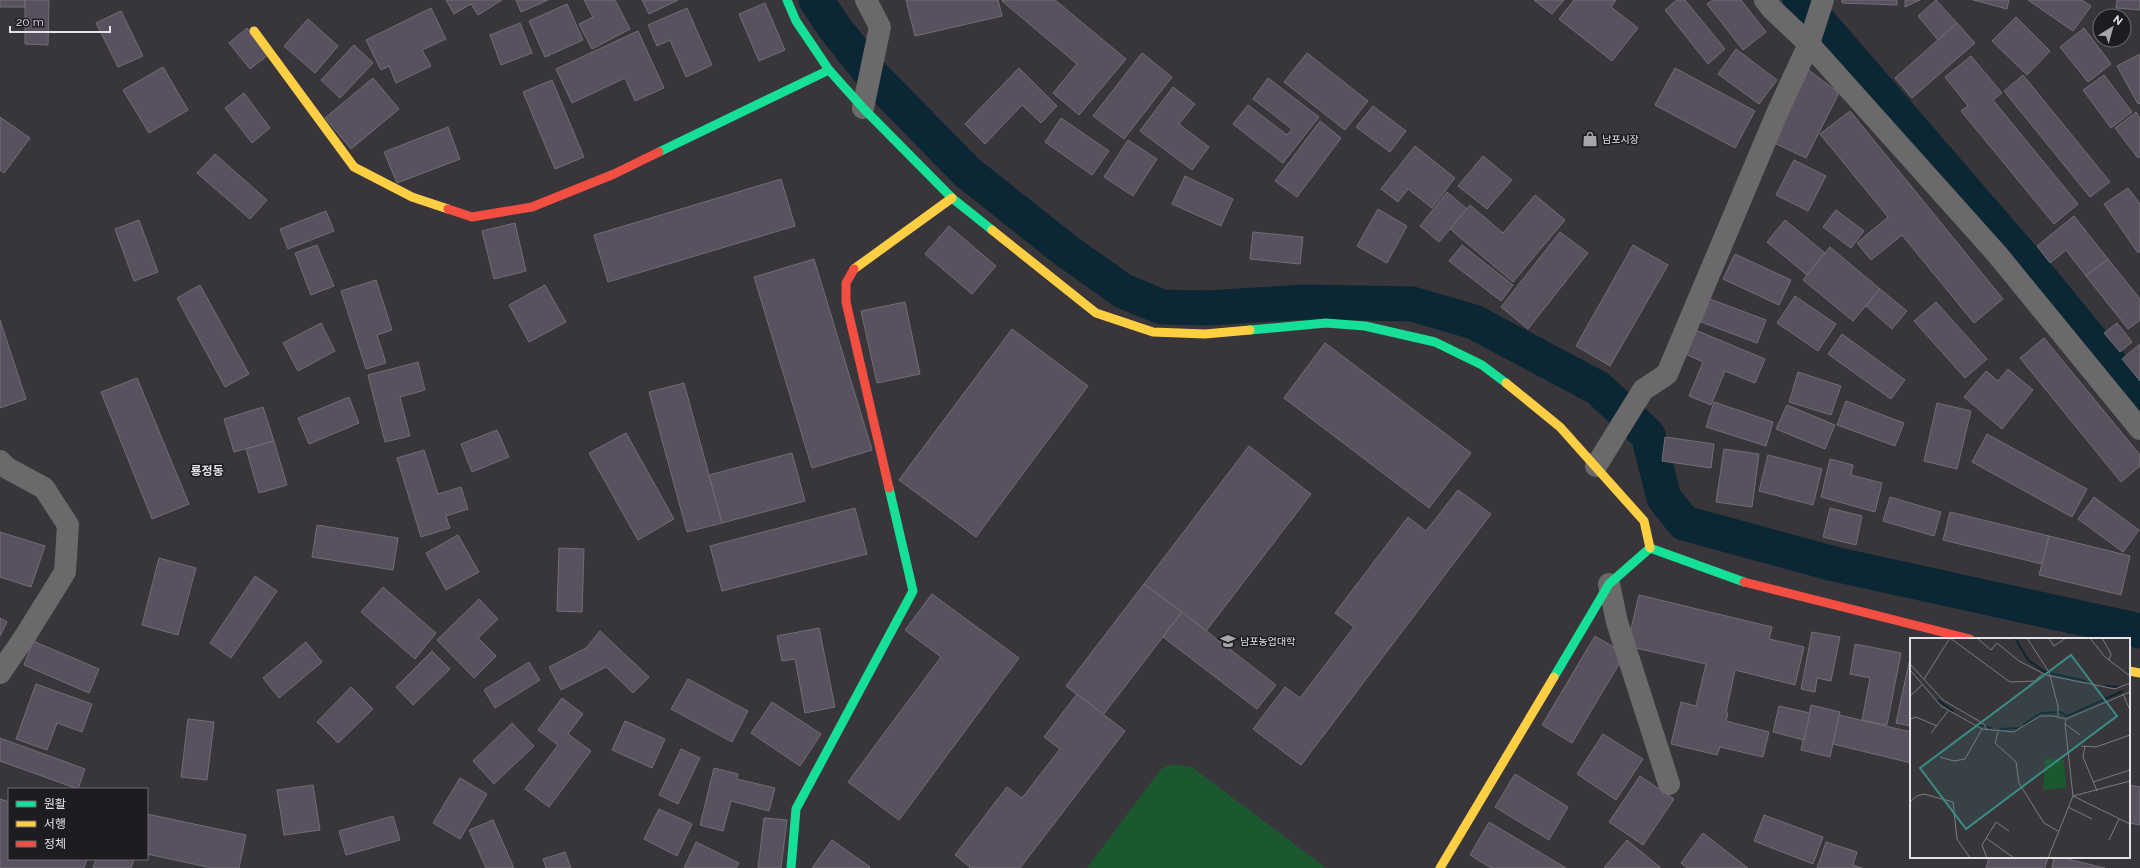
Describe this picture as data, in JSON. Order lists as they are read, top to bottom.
{
  "districts": ["룡정동"],
  "places": {
    "shop": ["남포시장"],
    "school or university": ["남포농업대학"]
  },
  "legend": ["원활", "서행", "정체"],
  "scale_bar": "20 m",
  "north": "top right"
}
